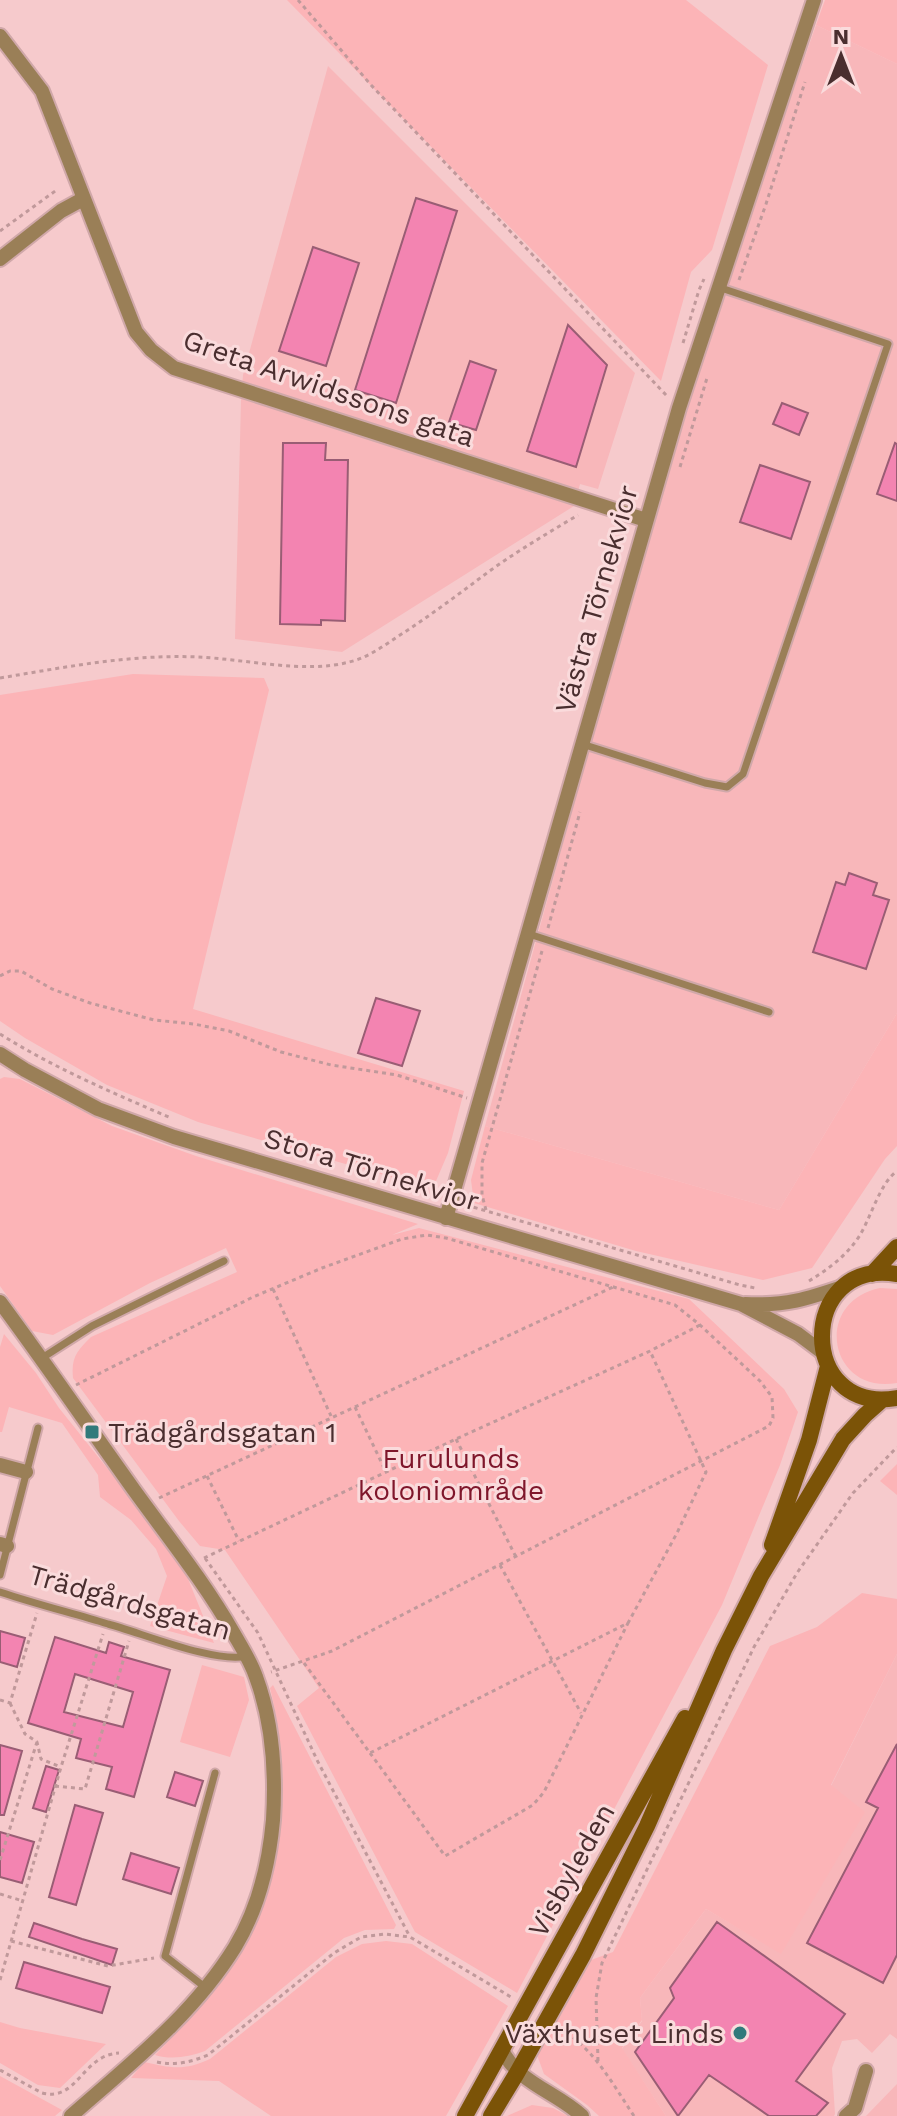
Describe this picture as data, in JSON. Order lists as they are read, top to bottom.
{
  "streets": {
    "main road": ["Visbyleden"],
    "street": [
      "Greta Arwidssons gata",
      "Västra Törnekvior",
      "Stora Törnekvior",
      "Trädgårdsgatan"
    ]
  },
  "crossings": [
    ["Greta Arwidssons gata", "Västra Törnekvior"],
    ["Västra Törnekvior", "Stora Törnekvior"]
  ],
  "parks": ["Furulunds koloniområde"],
  "places": {
    "transit": ["Trädgårdsgatan 1"],
    "other": ["Växthuset Linds"]
  },
  "north": "top"
}
